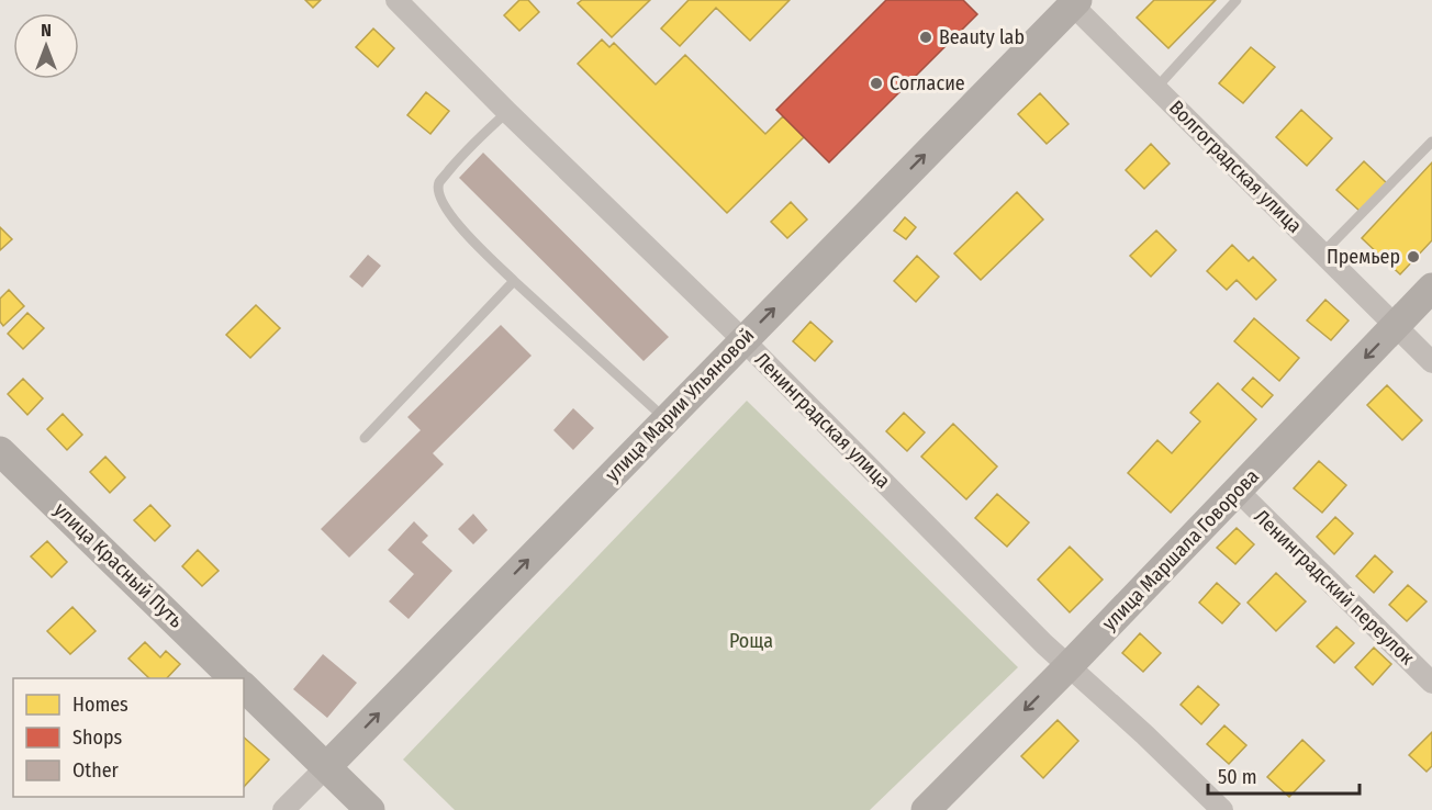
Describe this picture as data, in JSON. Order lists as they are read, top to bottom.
{
  "streets": {
    "street": [
      "Волгоградская улица",
      "улица Марии Ульяновой",
      "Ленинградская улица",
      "улица Маршала Говорова",
      "улица Красный Путь",
      "Ленинградский переулок"
    ]
  },
  "crossings": [
    ["Волгоградская улица", "улица Марии Ульяновой"],
    ["Волгоградская улица", "улица Маршала Говорова"],
    ["улица Марии Ульяновой", "Ленинградская улица"],
    ["Ленинградская улица", "улица Маршала Говорова"],
    ["улица Маршала Говорова", "Ленинградский переулок"]
  ],
  "one_way": ["улица Марии Ульяновой", "улица Маршала Говорова"],
  "parks": ["Роща"],
  "places": ["Beauty lab", "Согласие", "Премьер"],
  "legend": ["Homes", "Shops", "Other"],
  "scale_bar": "50 m",
  "north": "top"
}
